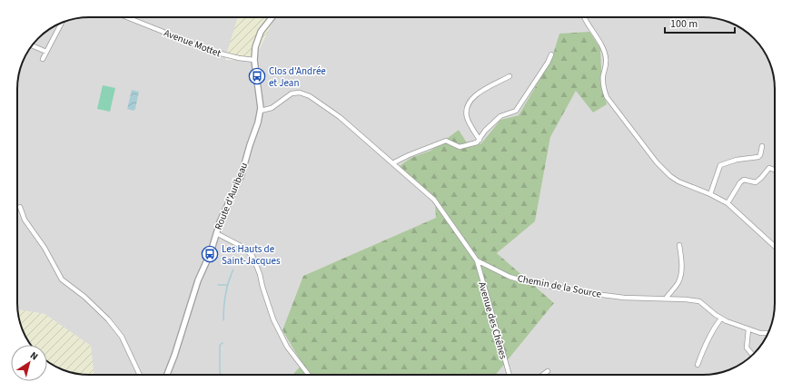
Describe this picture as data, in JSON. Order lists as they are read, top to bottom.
{
  "streets": {
    "street": [
      "Avenue Mottet",
      "Route d'Auribeau",
      "Chemin de la Source",
      "Avenue des Chênes"
    ]
  },
  "crossings": [
    ["Avenue Mottet", "Route d'Auribeau"],
    ["Route d'Auribeau", "Chemin de la Source"],
    ["Chemin de la Source", "Avenue des Chênes"]
  ],
  "places": {
    "bus stop": ["Clos d'Andrée et Jean", "Les Hauts de Saint-Jacques"]
  },
  "scale_bar": "100 m",
  "north": "top right"
}
